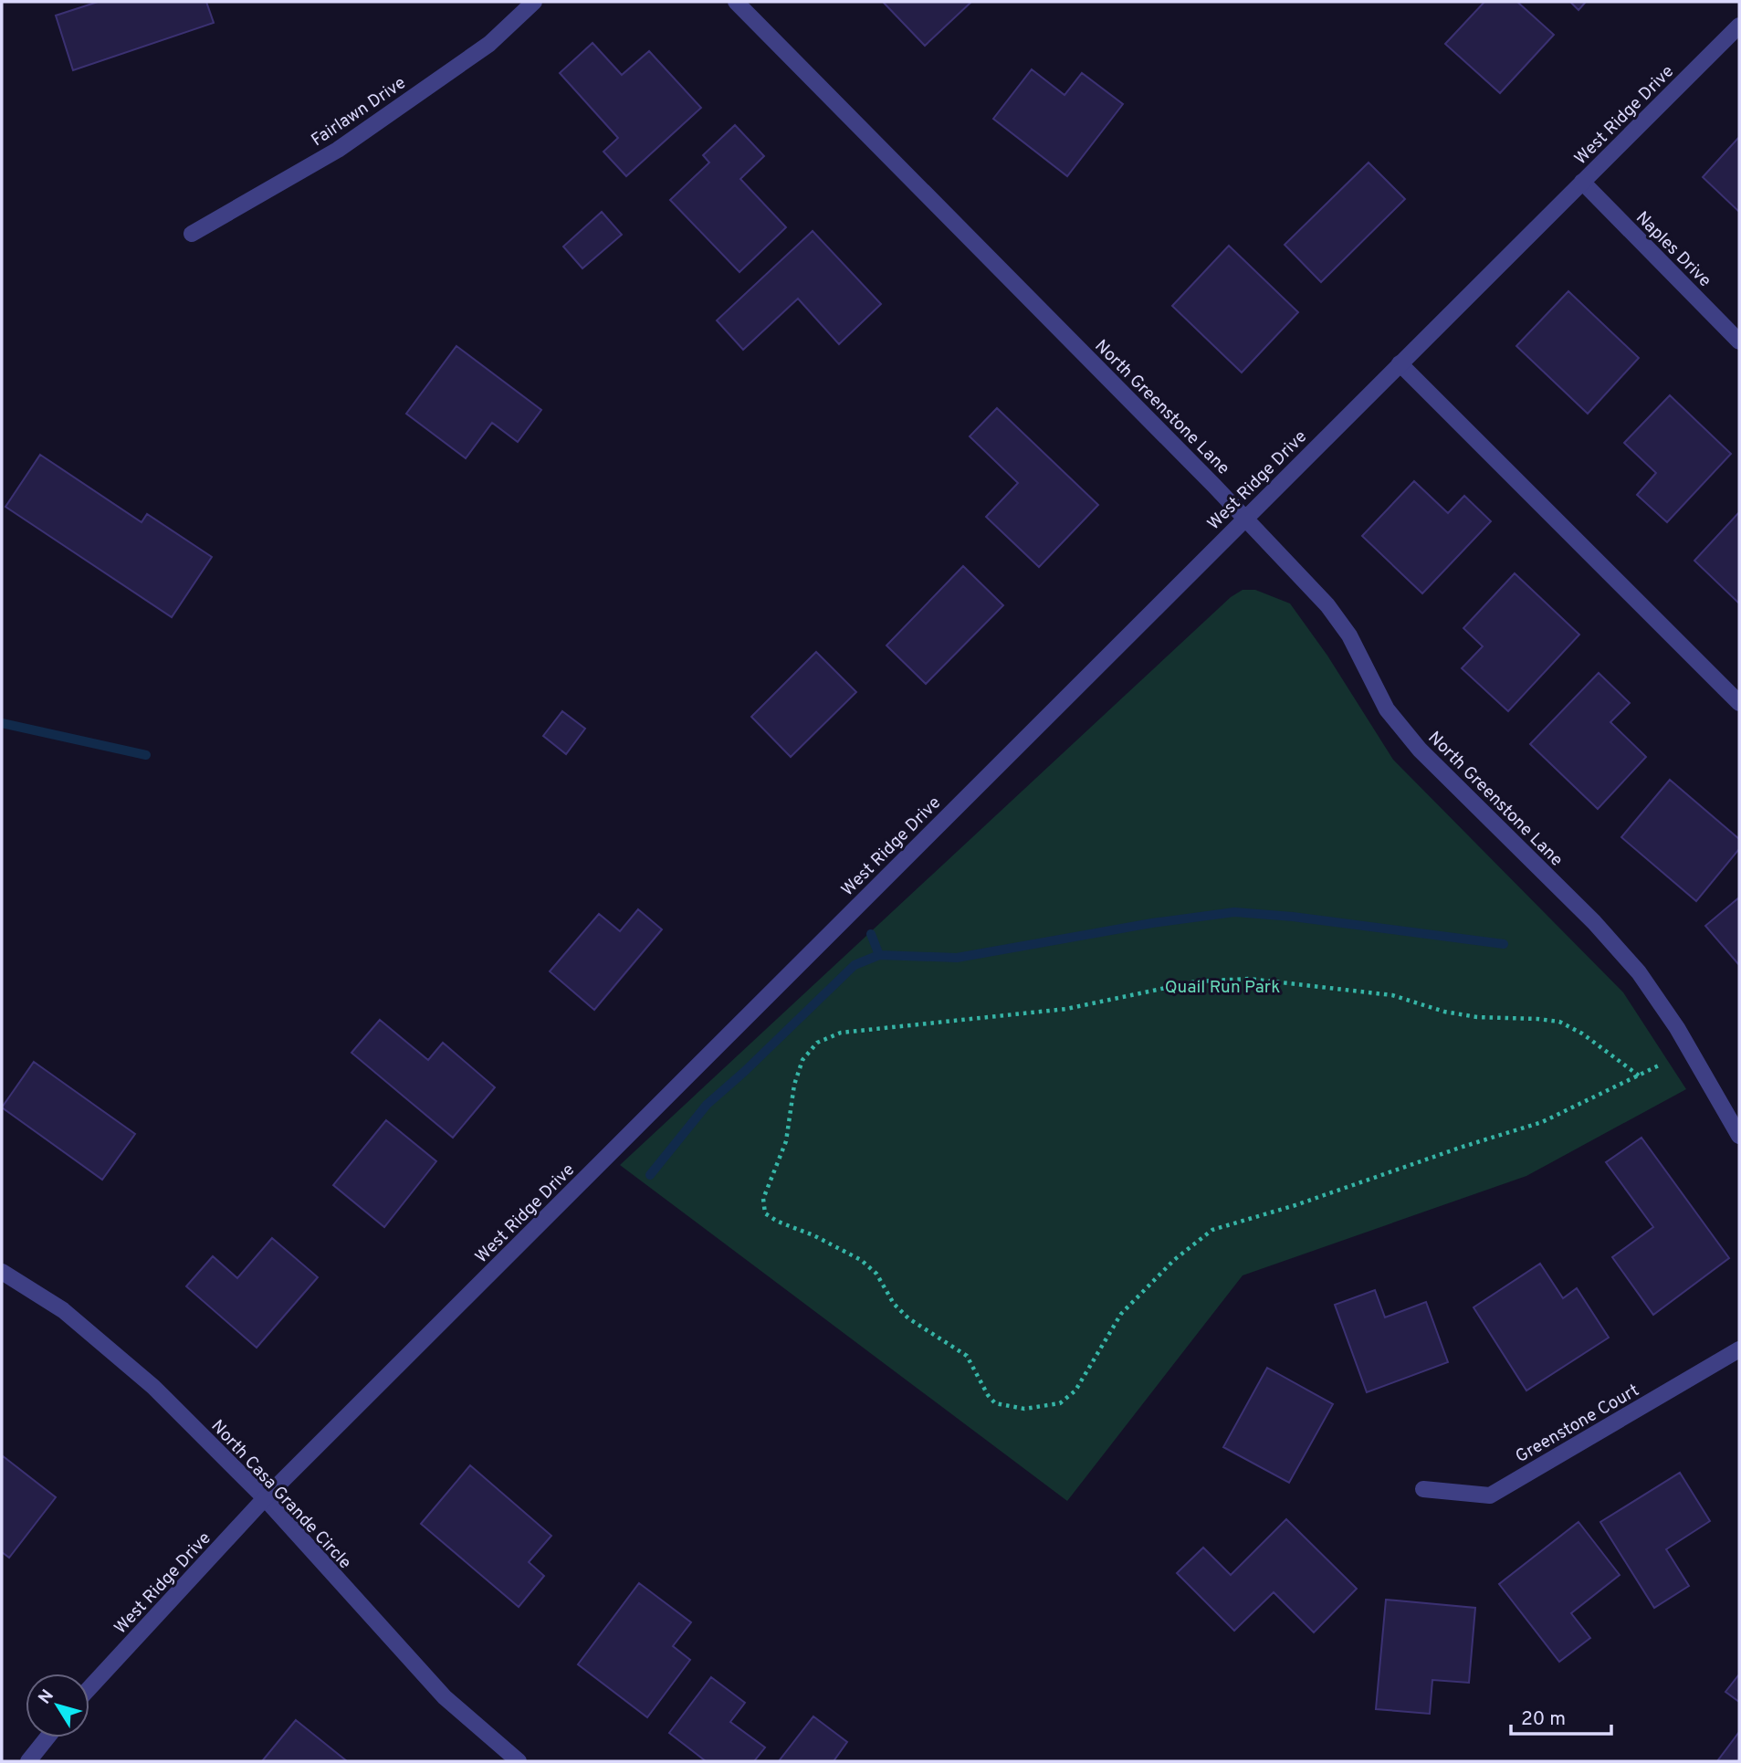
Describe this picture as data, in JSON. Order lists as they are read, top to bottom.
{
  "streets": {
    "street": [
      "Fairlawn Drive",
      "West Ridge Drive",
      "Naples Drive",
      "North Greenstone Lane",
      "Greenstone Court",
      "North Casa Grande Circle"
    ]
  },
  "crossings": [
    ["West Ridge Drive", "Naples Drive"],
    ["West Ridge Drive", "North Greenstone Lane"],
    ["West Ridge Drive", "North Casa Grande Circle"]
  ],
  "parks": ["Quail Run Park"],
  "scale_bar": "20 m",
  "north": "top left"
}
